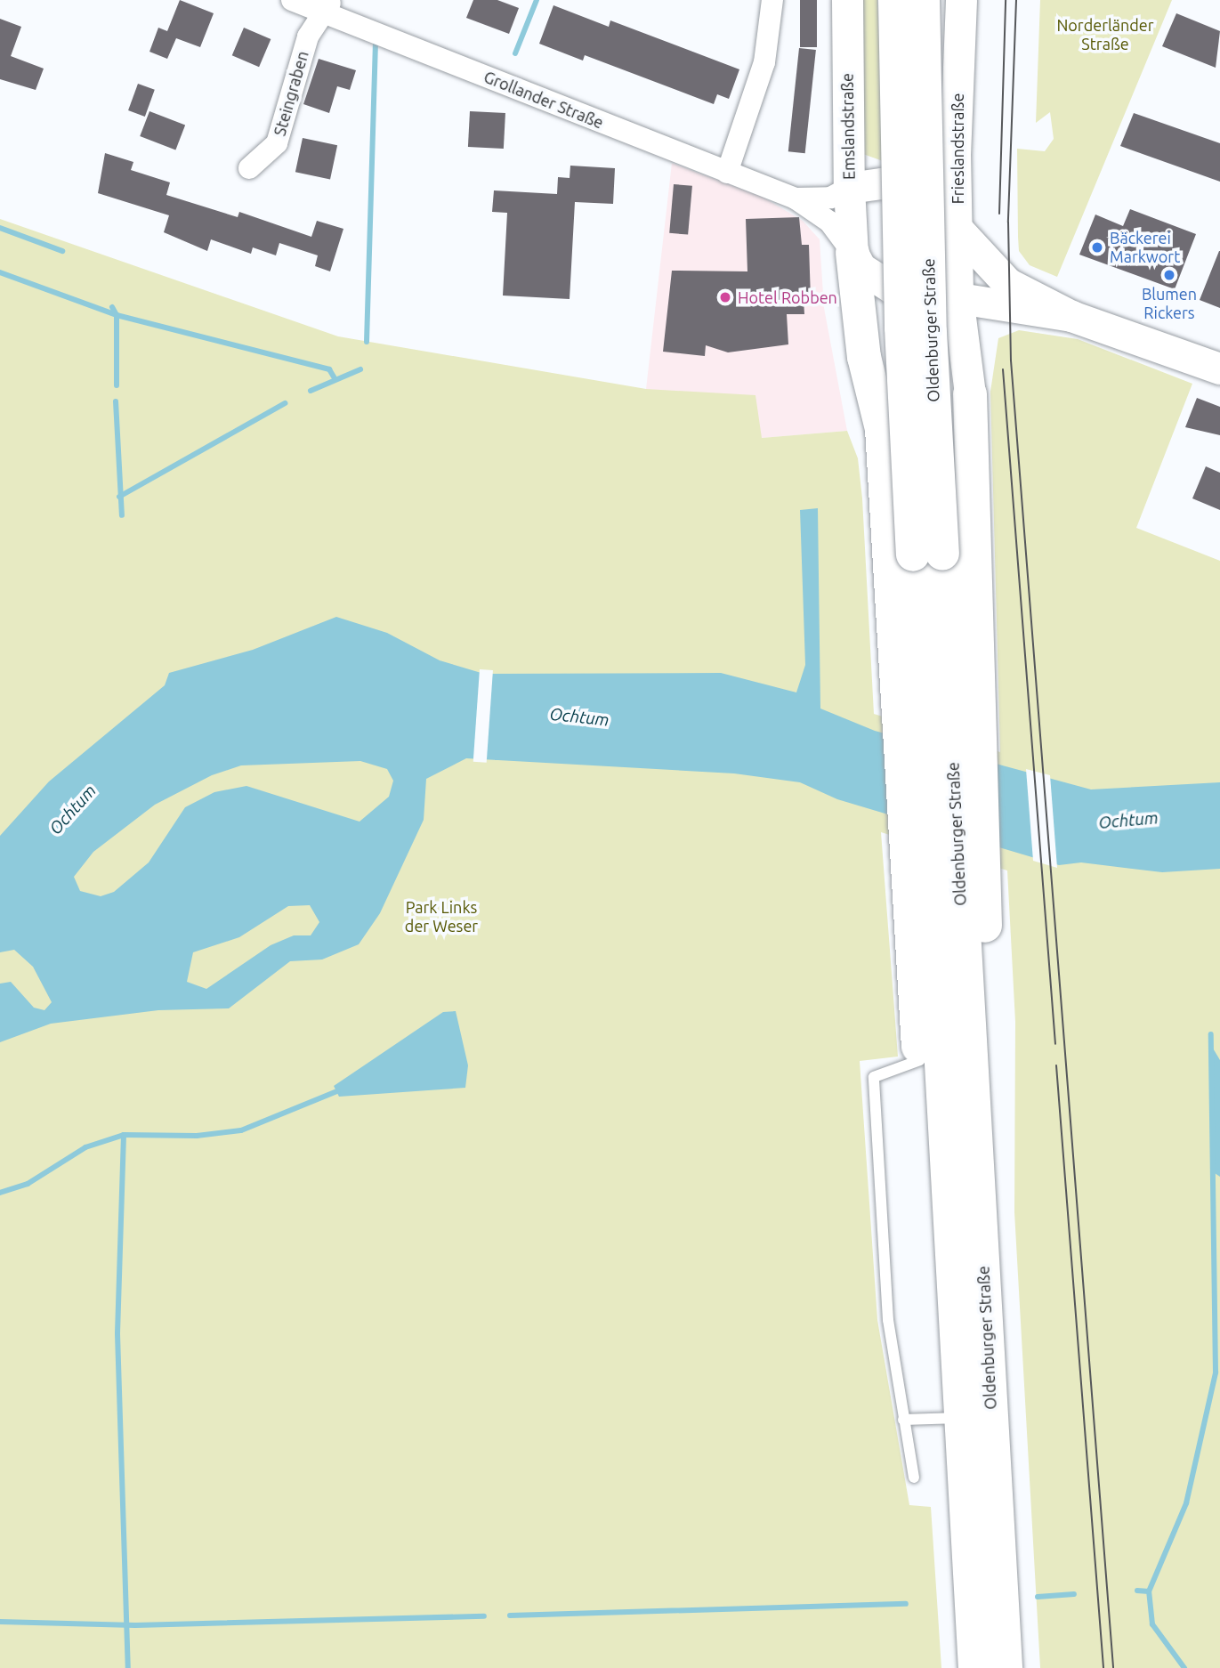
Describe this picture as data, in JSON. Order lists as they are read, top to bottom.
{
  "streets": {
    "highway": ["Oldenburger Straße"],
    "street": [
      "Steingraben",
      "Grollander Straße",
      "Emslandstraße",
      "Frieslandstraße"
    ]
  },
  "crossings": [
    ["Steingraben", "Grollander Straße"],
    ["Grollander Straße", "Emslandstraße"],
    ["Grollander Straße", "Frieslandstraße"]
  ],
  "water": ["Ochtum"],
  "parks": ["Norderländer Straße", "Park Links der Weser"],
  "places": ["Bäckerei Markwort", "Blumen Rickers", "Hotel Robben"]
}
